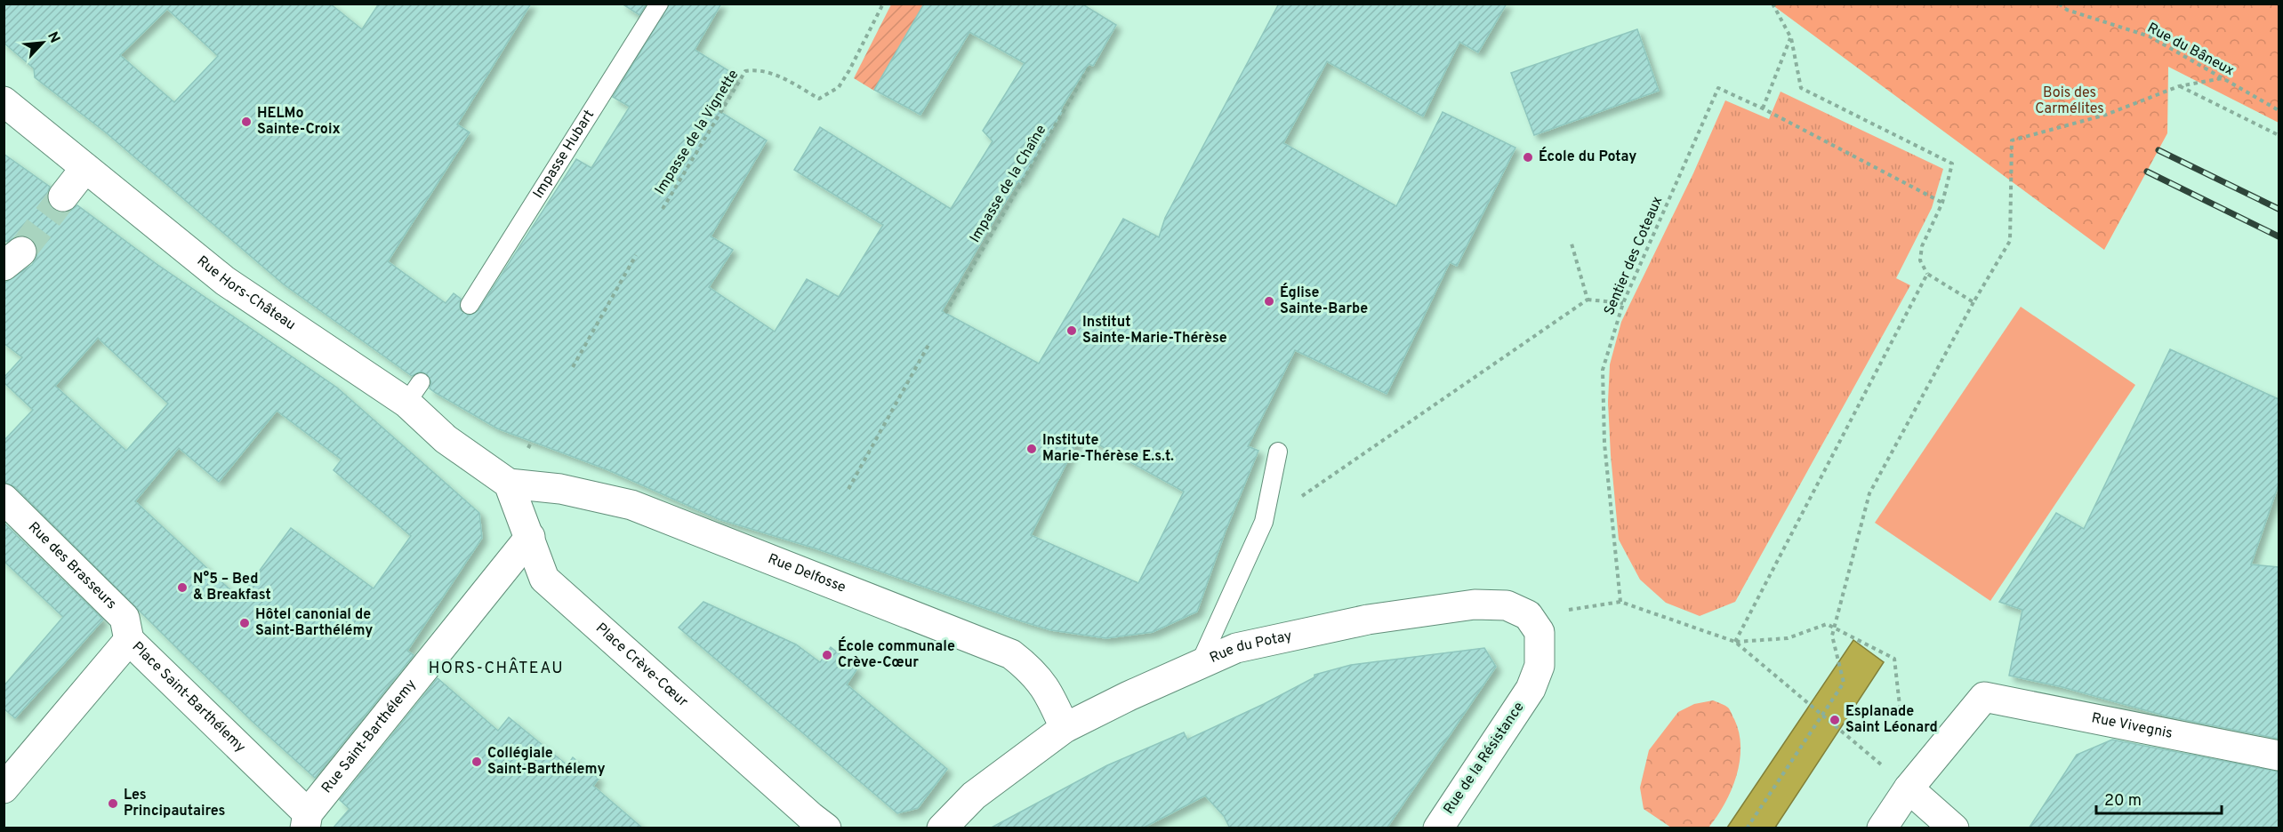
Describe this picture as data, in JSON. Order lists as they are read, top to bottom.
{
  "streets": {
    "street": [
      "Rue Hors-Château",
      "Rue des Brasseurs",
      "Rue Delfosse",
      "Rue du Potay",
      "Place Crève-Cœur",
      "Place Saint-Barthélemy",
      "Rue Vivegnis",
      "Rue Saint-Barthélemy",
      "Rue de la Résistance"
    ],
    "lane": ["Impasse Hubart"],
    "path": [
      "Rue du Bâneux",
      "Impasse de la Vignette",
      "Impasse de la Chaîne",
      "Sentier des Coteaux"
    ]
  },
  "crossings": [
    ["Rue Hors-Château", "Rue Delfosse"],
    ["Rue Hors-Château", "Place Crève-Cœur"],
    ["Rue des Brasseurs", "Place Saint-Barthélemy"],
    ["Rue Delfosse", "Rue du Potay"],
    ["Rue Delfosse", "Place Crève-Cœur"],
    ["Rue du Potay", "Rue de la Résistance"],
    ["Place Crève-Cœur", "Rue Saint-Barthélemy"],
    ["Place Saint-Barthélemy", "Rue Saint-Barthélemy"]
  ],
  "districts": ["HORS-CHÂTEAU"],
  "parks": ["Bois des Carmélites"],
  "places": [
    "HELMo Sainte-Croix",
    "École du Potay",
    "Église Sainte-Barbe",
    "Institut Sainte-Marie-Thérèse",
    "Institute Marie-Thérèse E.s.t.",
    "N°5 – Bed & Breakfast",
    "Hôtel canonial de Saint-Barthélémy",
    "École communale Crève-Cœur",
    "Esplanade Saint Léonard",
    "Collégiale Saint-Barthélemy",
    "Les Principautaires"
  ],
  "scale_bar": "20 m",
  "north": "top right"
}
